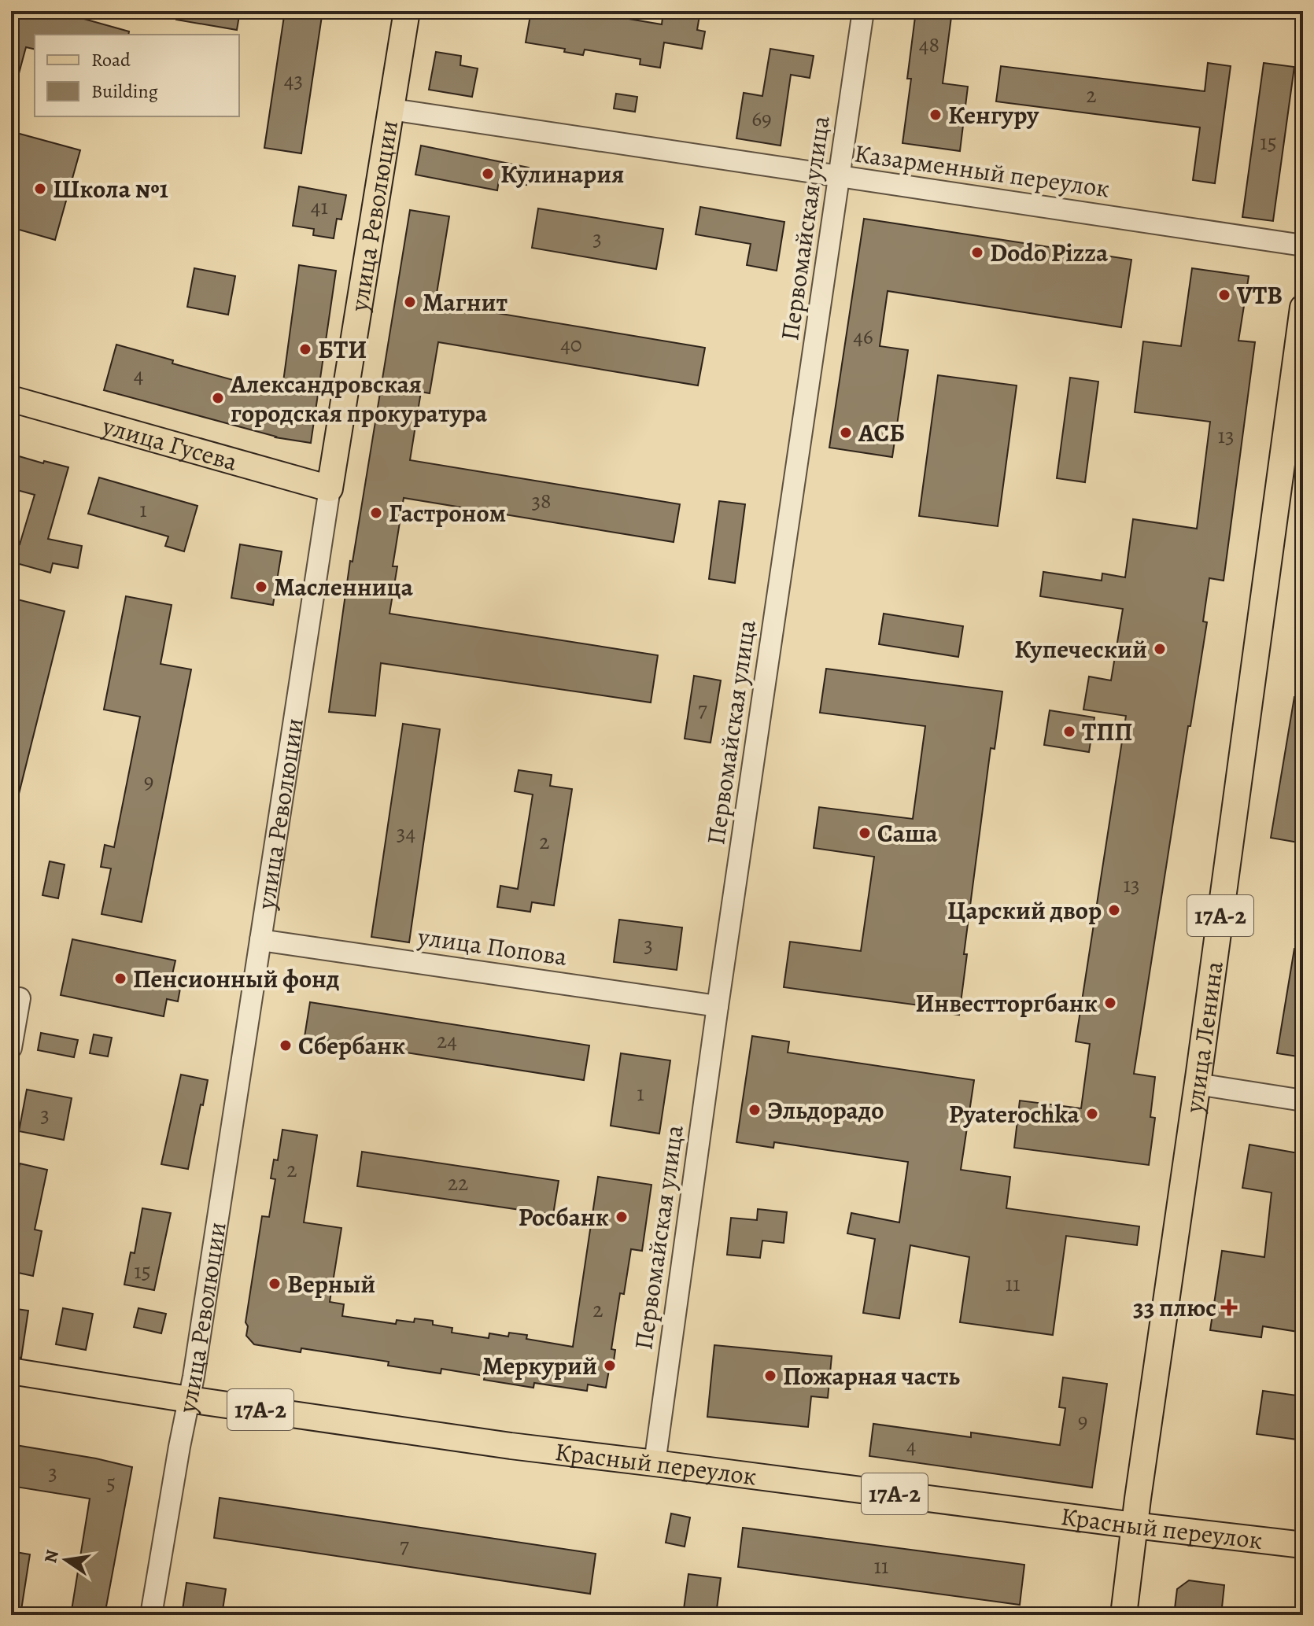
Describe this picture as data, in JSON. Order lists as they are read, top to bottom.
{
  "streets": {
    "main road": [
      "улица Революции",
      "улица Гусева",
      "17А-2",
      "улица Ленина",
      "Красный переулок"
    ],
    "street": ["Казарменный переулок", "Первомайская улица", "улица Попова"]
  },
  "crossings": [
    ["Казарменный переулок", "улица Революции"],
    ["Казарменный переулок", "Первомайская улица"],
    ["улица Революции", "улица Гусева"],
    ["улица Революции", "улица Попова"],
    ["улица Революции", "Красный переулок"],
    ["Первомайская улица", "улица Попова"],
    ["Первомайская улица", "Красный переулок"],
    ["улица Ленина", "Красный переулок"]
  ],
  "places": {
    "other": [
      "Кенгуру",
      "Кулинария",
      "Школа №1",
      "Dodo Pizza",
      "VTB",
      "Магнит",
      "БТИ",
      "Александровская городская прокуратура",
      "АСБ",
      "Гастроном",
      "Масленница",
      "Купеческий",
      "ТПП",
      "Саша",
      "Царский двор",
      "Пенсионный фонд",
      "Инвестторгбанк",
      "Сбербанк",
      "Эльдорадо",
      "Pyaterochka",
      "Росбанк",
      "Верный",
      "Меркурий",
      "Пожарная часть"
    ],
    "health": ["33 плюс"]
  },
  "house_numbers": [
    "48",
    "43",
    "2",
    "69",
    "15",
    "41",
    "3",
    "46",
    "40",
    "4",
    "13",
    "38",
    "1",
    "7",
    "9",
    "34",
    "2",
    "13",
    "3",
    "24",
    "1",
    "3",
    "2",
    "22",
    "15",
    "11",
    "2",
    "9",
    "4",
    "3",
    "5",
    "7",
    "11"
  ],
  "legend": ["Road", "Building"],
  "north": "left"
}
